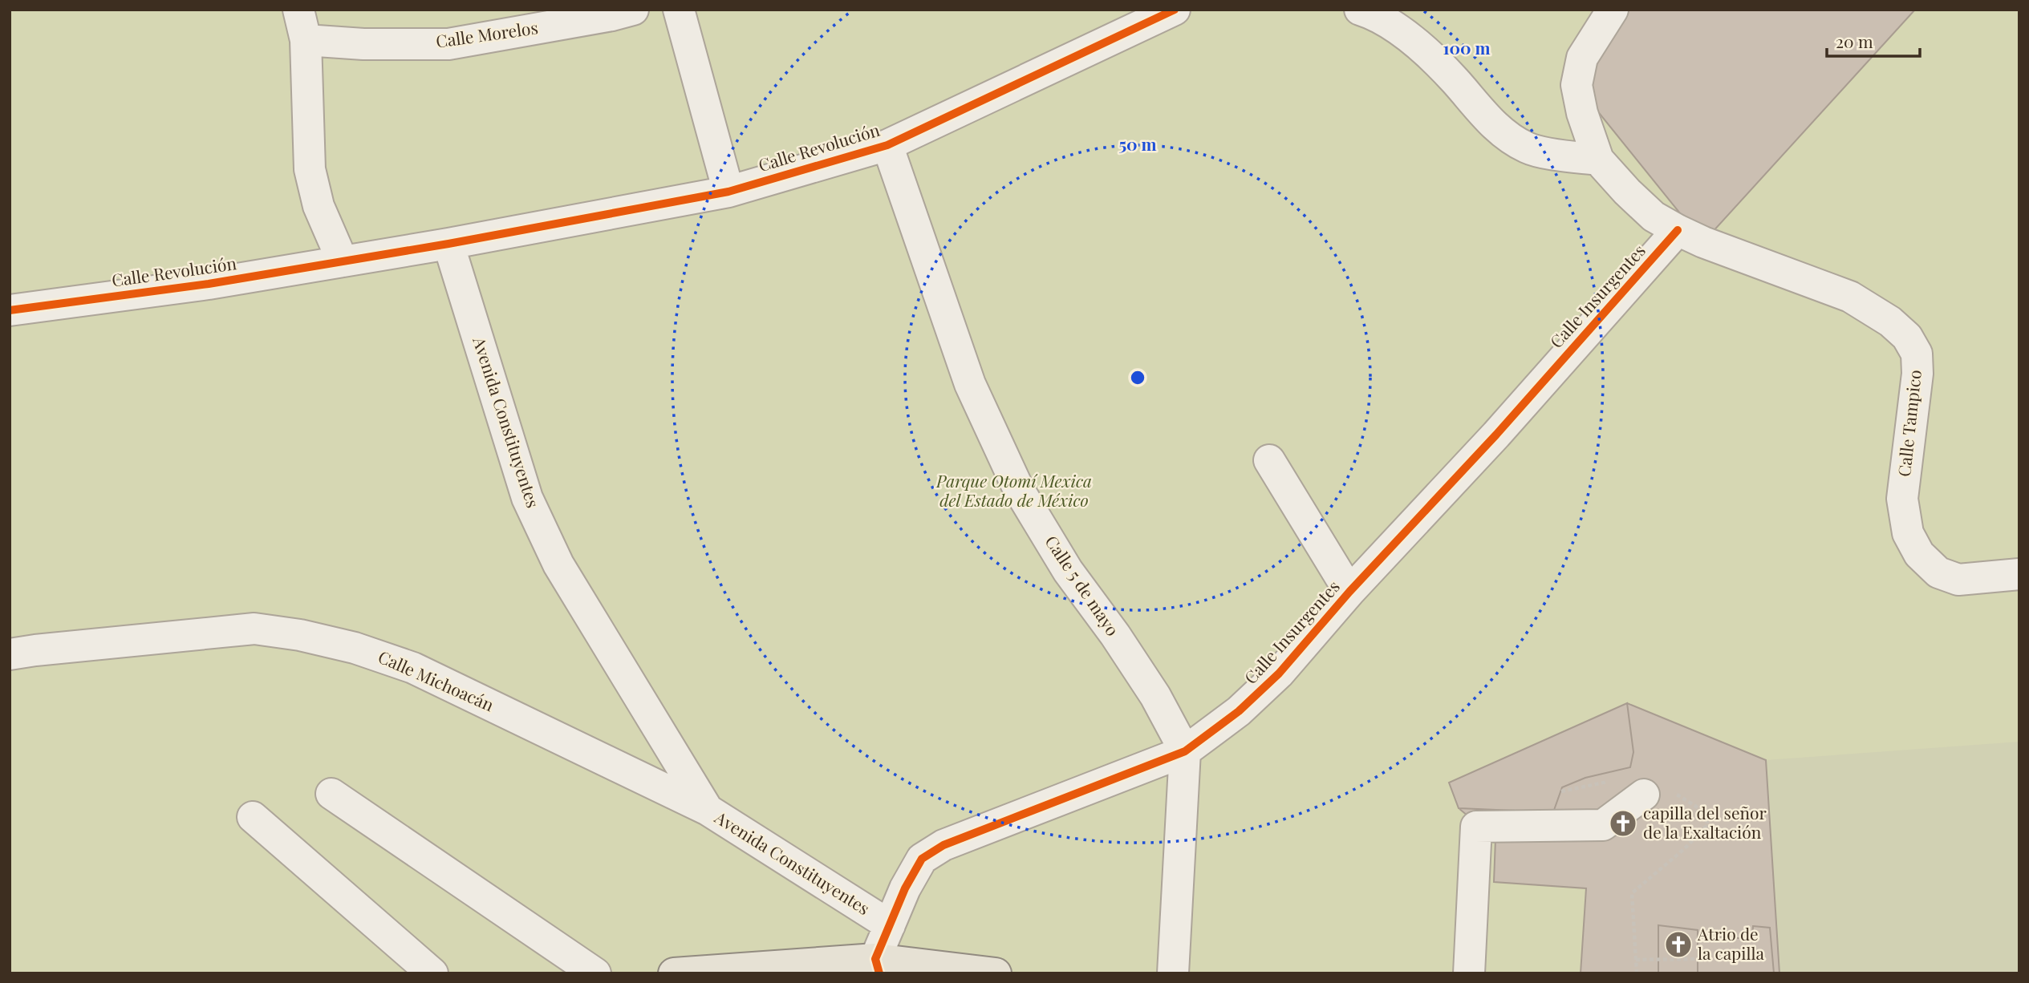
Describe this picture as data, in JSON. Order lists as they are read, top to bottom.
{
  "streets": {
    "street": [
      "Calle Morelos",
      "Calle Revolución",
      "Calle Insurgentes",
      "Avenida Constituyentes",
      "Calle Tampico",
      "Calle 5 de mayo",
      "Calle Michoacán"
    ]
  },
  "crossings": [
    ["Calle Revolución", "Avenida Constituyentes"],
    ["Calle Revolución", "Calle 5 de mayo"],
    ["Calle Insurgentes", "Avenida Constituyentes"],
    ["Calle Insurgentes", "Calle Tampico"],
    ["Calle Insurgentes", "Calle 5 de mayo"],
    ["Avenida Constituyentes", "Calle Michoacán"]
  ],
  "parks": ["Parque Otomí Mexica del Estado de México"],
  "places": {
    "church": ["capilla del señor de la Exaltación", "Atrio de la capilla"]
  },
  "scale_bar": "20 m",
  "rings": ["100 m", "50 m"]
}
